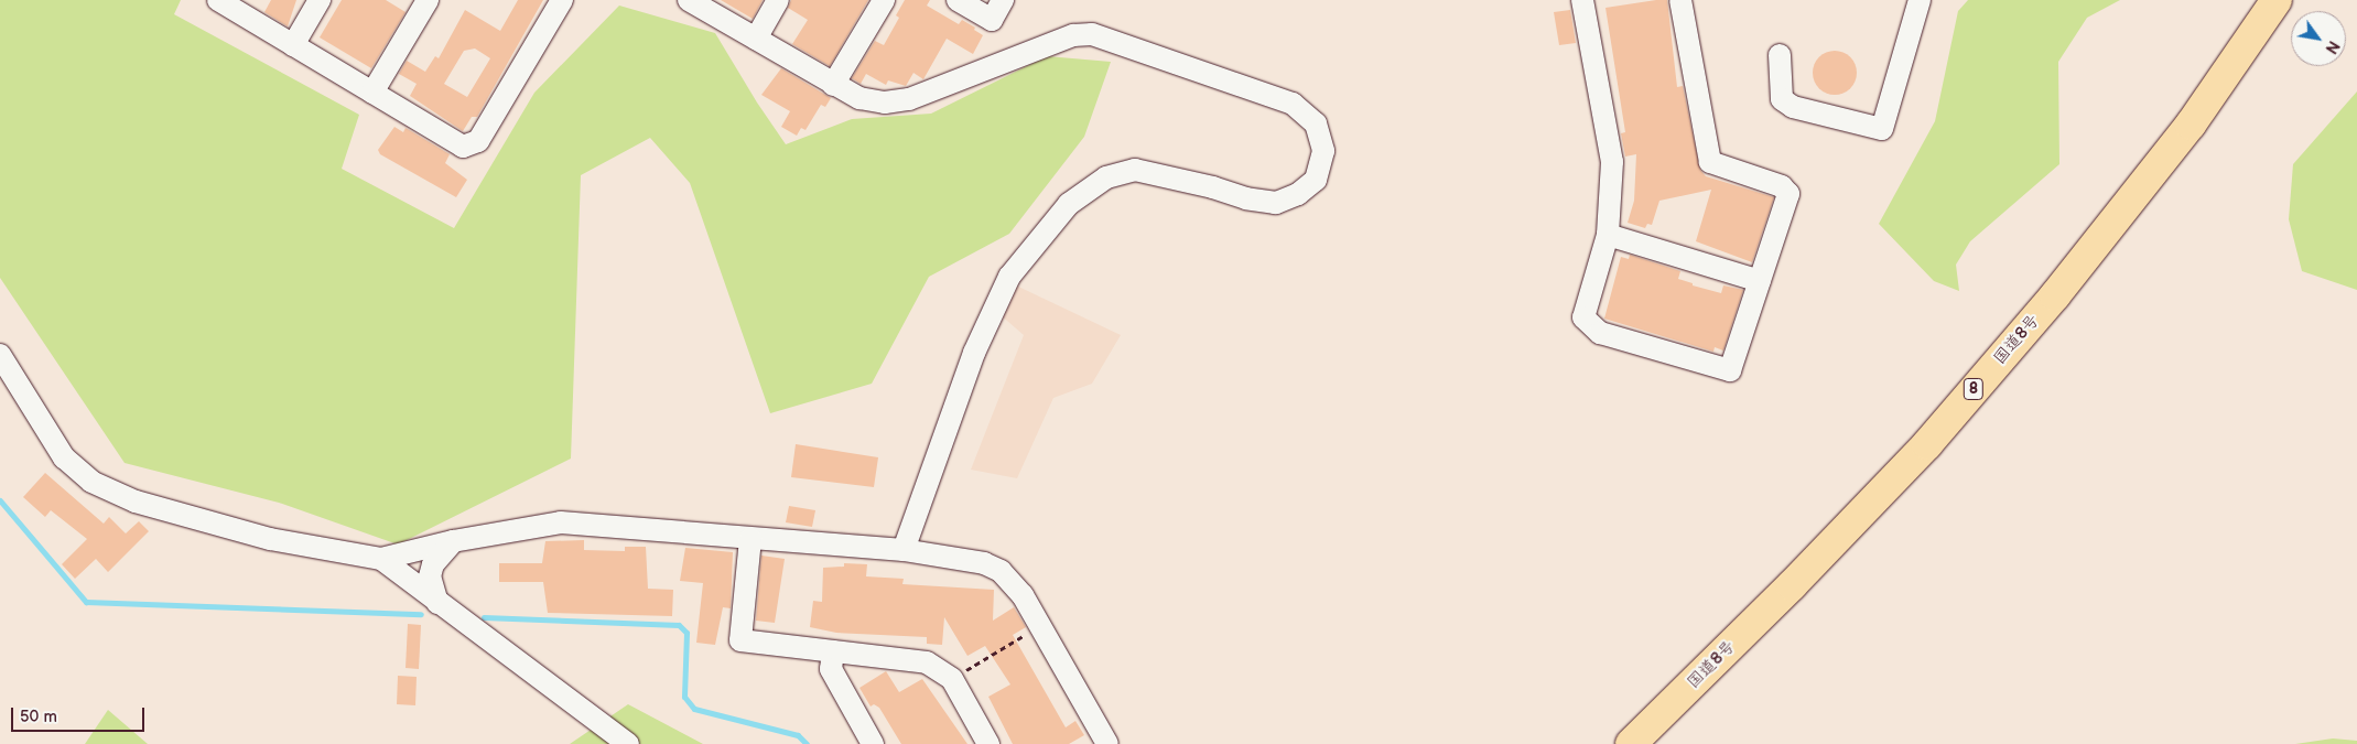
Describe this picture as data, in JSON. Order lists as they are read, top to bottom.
{
  "streets": {
    "highway": ["国道8号", "8"]
  },
  "scale_bar": "50 m",
  "north": "bottom right"
}
